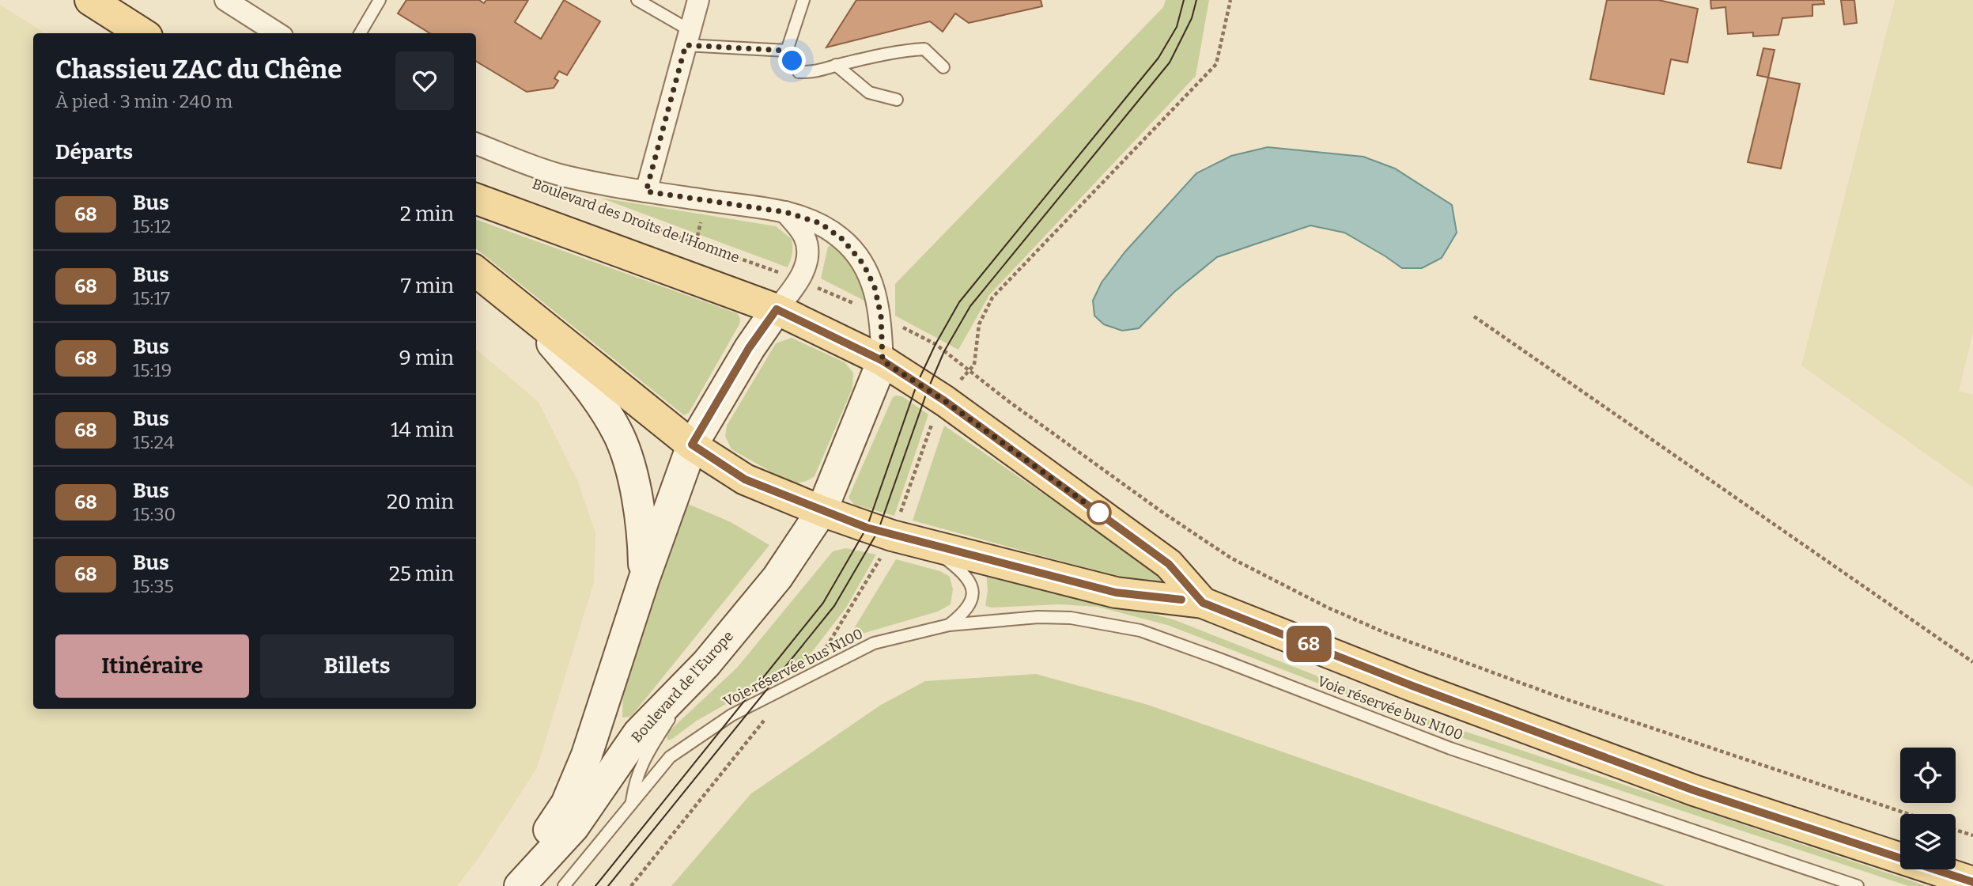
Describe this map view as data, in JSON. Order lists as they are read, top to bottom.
{
  "streets": {
    "street": ["Boulevard de l'Europe"],
    "lane": ["Voie réservée bus N100"],
    "path": ["Boulevard des Droits de l'Homme"]
  },
  "lines": ["bus line 68"],
  "page": {
    "on_map": "68",
    "heading": [
      ["Chassieu ZAC du Chêne", "À pied · 3 min · 240 m"],
      "Départs"
    ],
    "list": [
      {
        "mark": "68",
        "name": "Bus",
        "note": "15:12",
        "value": "2 min"
      },
      {
        "mark": "68",
        "name": "Bus",
        "note": "15:17",
        "value": "7 min"
      },
      {
        "mark": "68",
        "name": "Bus",
        "note": "15:19",
        "value": "9 min"
      },
      {
        "mark": "68",
        "name": "Bus",
        "note": "15:24",
        "value": "14 min"
      },
      {
        "mark": "68",
        "name": "Bus",
        "note": "15:30",
        "value": "20 min"
      },
      {
        "mark": "68",
        "name": "Bus",
        "note": "15:35",
        "value": "25 min"
      }
    ],
    "buttons": ["Itinéraire", "Billets"]
  }
}
